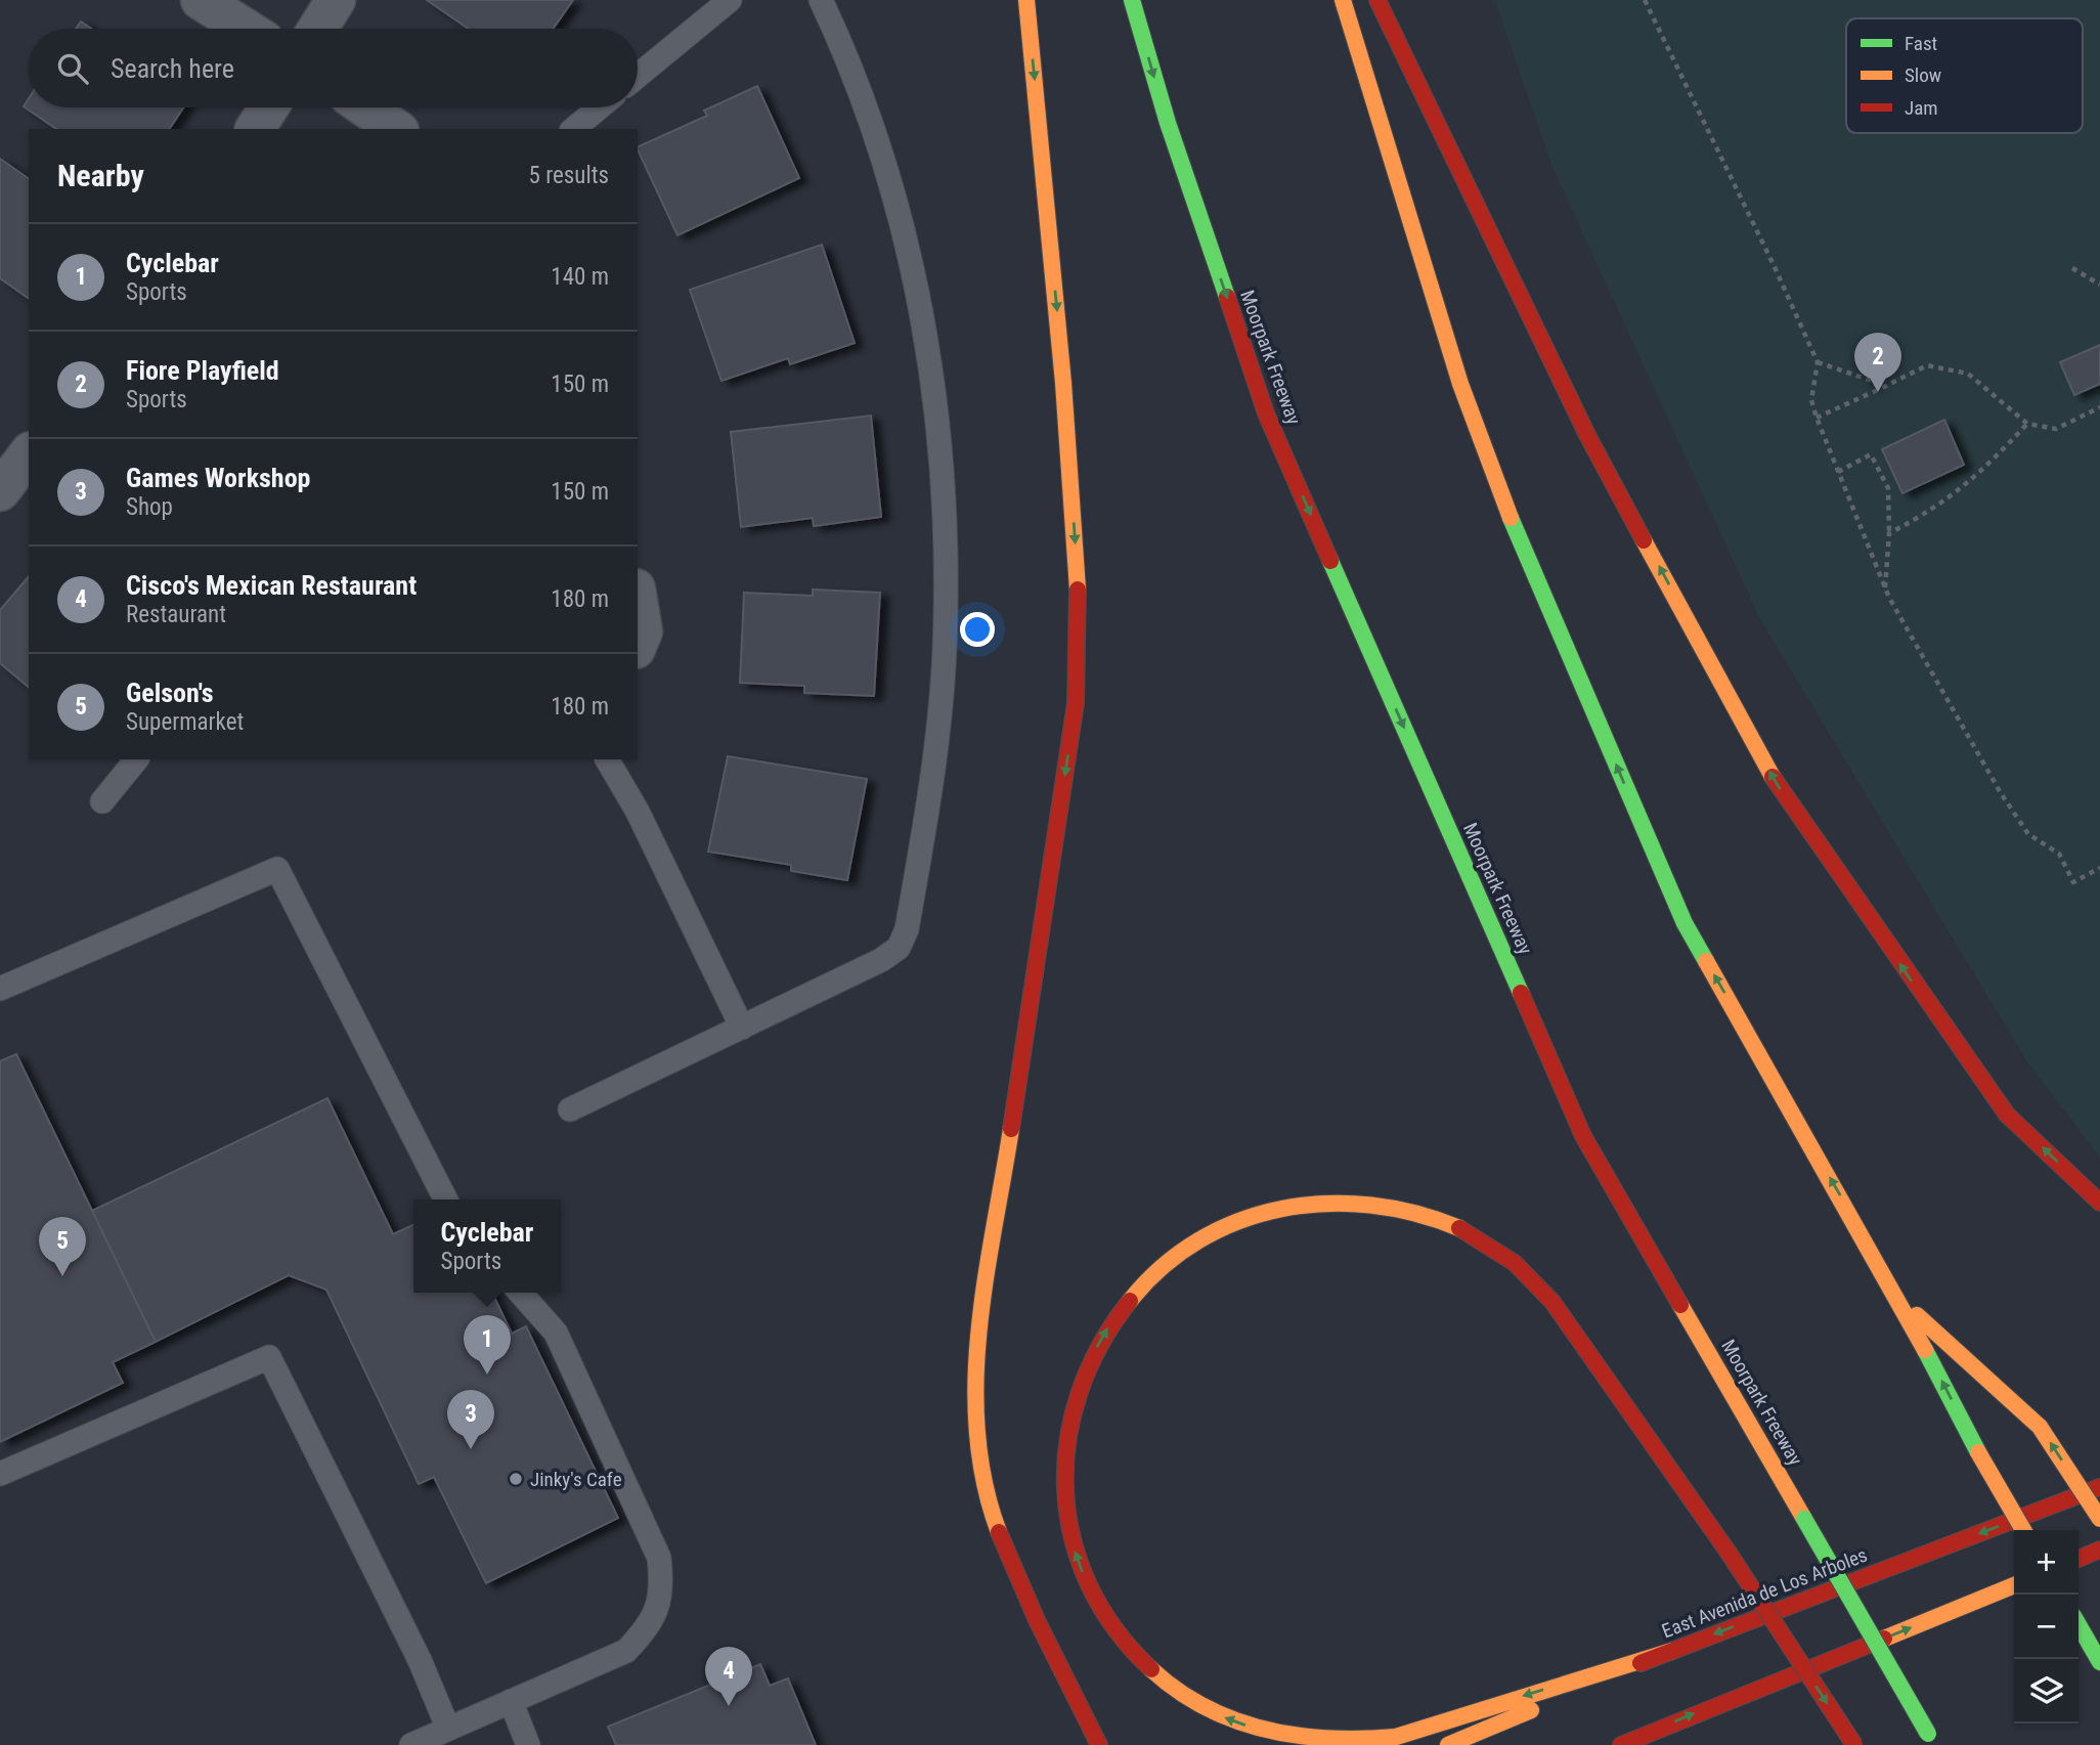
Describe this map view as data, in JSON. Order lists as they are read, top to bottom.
{
  "streets": {
    "main road": ["Moorpark Freeway", "East Avenida de Los Arboles"]
  },
  "one_way": ["Moorpark Freeway"],
  "places": ["Jinky's Cafe"],
  "legend": ["Fast", "Slow", "Jam"],
  "page": {
    "search": "Search here",
    "heading": ["Nearby", "5 results"],
    "list": [
      {
        "mark": "1",
        "name": "Cyclebar",
        "note": "Sports",
        "value": "140 m"
      },
      {
        "mark": "2",
        "name": "Fiore Playfield",
        "note": "Sports",
        "value": "150 m"
      },
      {
        "mark": "3",
        "name": "Games Workshop",
        "note": "Shop",
        "value": "150 m"
      },
      {
        "mark": "4",
        "name": "Cisco's Mexican Restaurant",
        "note": "Restaurant",
        "value": "180 m"
      },
      {
        "mark": "5",
        "name": "Gelson's",
        "note": "Supermarket",
        "value": "180 m"
      }
    ],
    "pins": [
      "2",
      "5",
      "1",
      "3",
      "4"
    ],
    "popup": ["Cyclebar", "Sports"],
    "map_buttons": ["+", "−"]
  }
}
